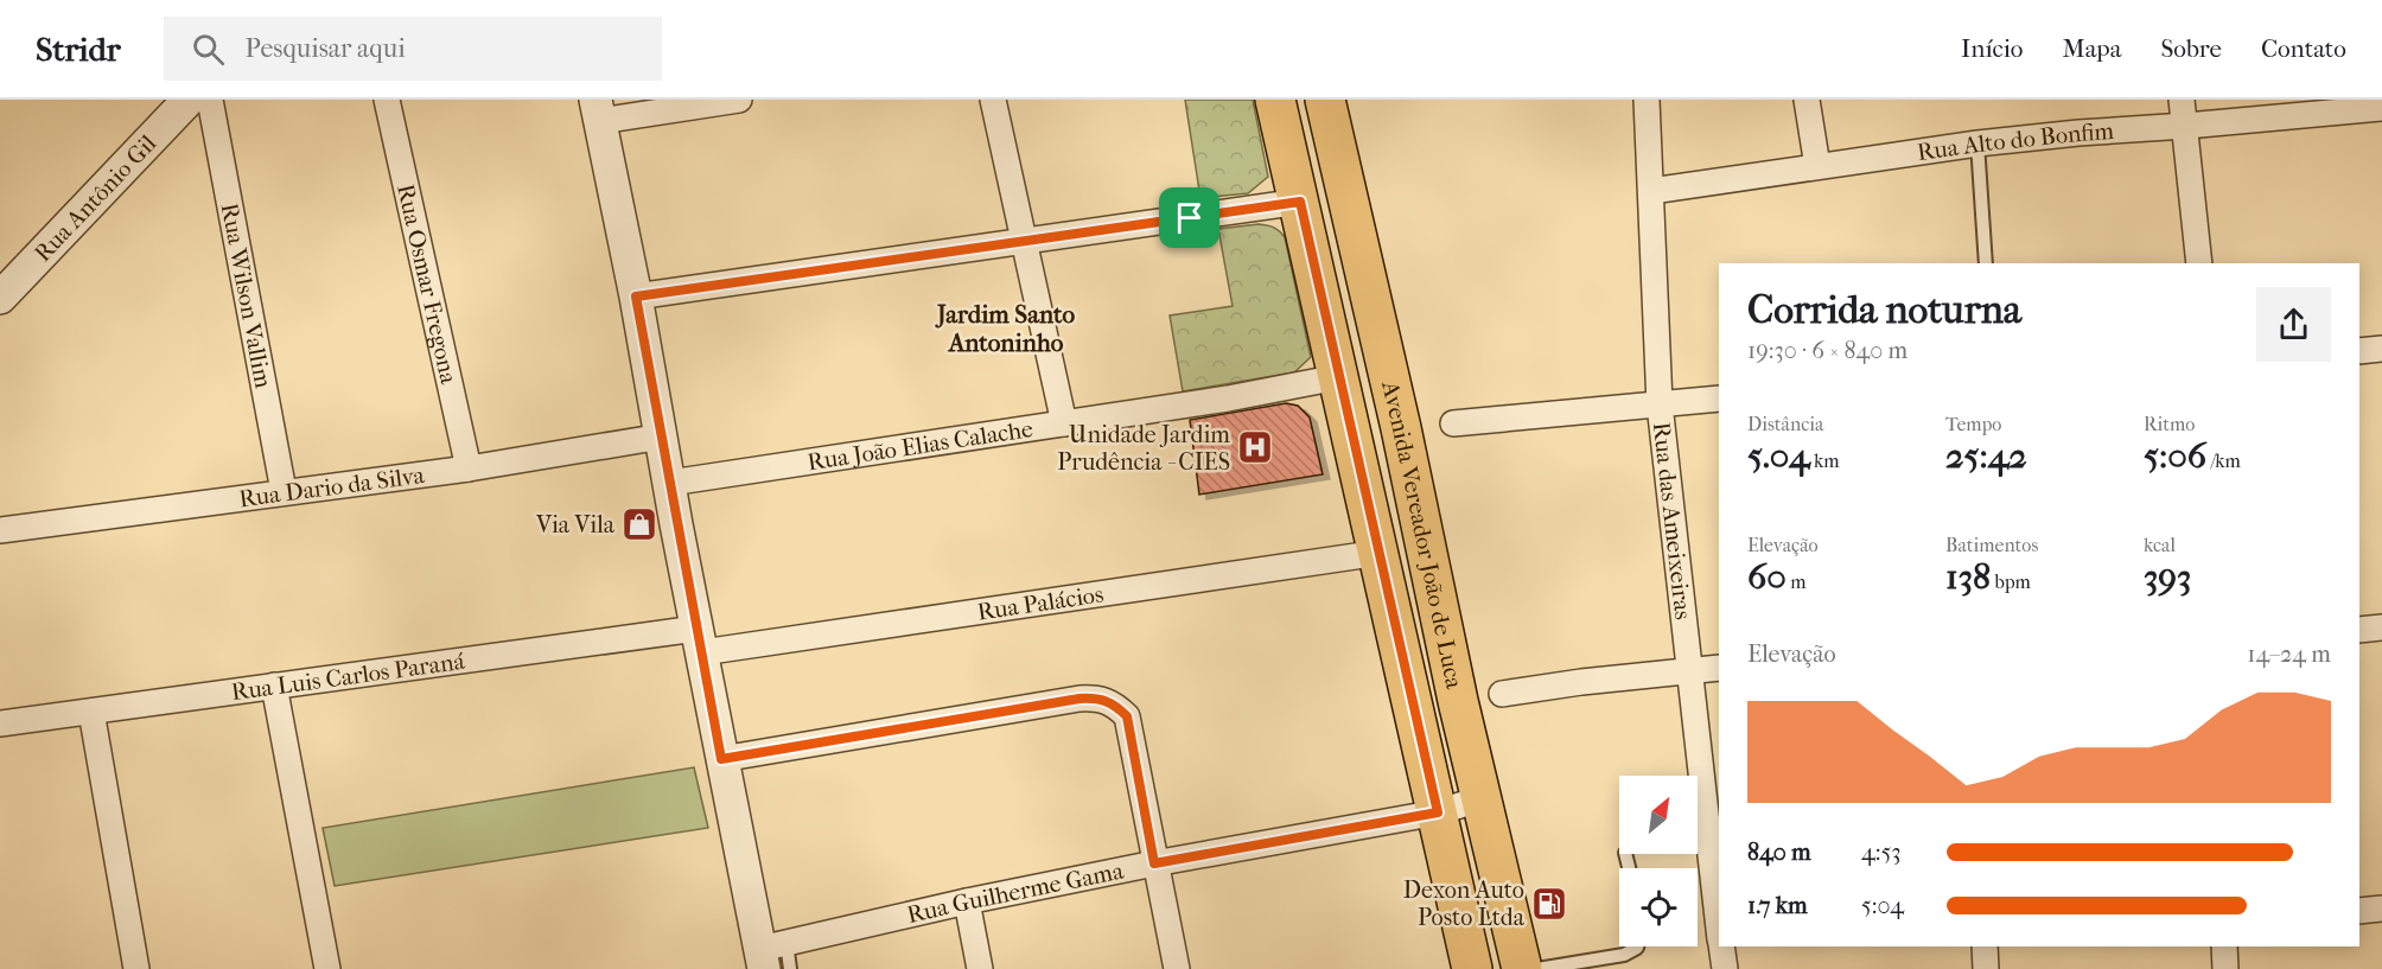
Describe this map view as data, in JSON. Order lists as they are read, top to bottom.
{
  "streets": {
    "main road": ["Avenida Vereador João de Luca"],
    "street": [
      "Rua Alto do Bonfim",
      "Rua Antônio Gil",
      "Rua Osmar Fregona",
      "Rua Wilson Vallim",
      "Rua João Elias Calache",
      "Rua Dario da Silva",
      "Rua das Ameixeiras",
      "Rua Palácios",
      "Rua Luis Carlos Paraná",
      "Rua Guilherme Gama"
    ]
  },
  "crossings": [
    ["Rua Alto do Bonfim", "Rua das Ameixeiras"],
    ["Rua Osmar Fregona", "Rua Dario da Silva"],
    ["Rua Wilson Vallim", "Rua Dario da Silva"],
    ["Rua João Elias Calache", "Avenida Vereador João de Luca"],
    ["Avenida Vereador João de Luca", "Rua Palácios"],
    ["Avenida Vereador João de Luca", "Rua Guilherme Gama"],
    ["Rua Palácios", "Rua Luis Carlos Paraná"]
  ],
  "districts": ["Jardim Santo Antoninho"],
  "places": {
    "hospital": ["Unidade Jardim Prudência - CIES"],
    "shop": ["Via Vila"],
    "fuel station": ["Dexon Auto Posto Ltda"]
  },
  "north": "top right",
  "page": {
    "header": "Stridr",
    "search": "Pesquisar aqui",
    "nav": [
      "Início",
      "Mapa",
      "Sobre",
      "Contato"
    ],
    "heading": ["Corrida noturna", "19:30 · 6 × 840 m"],
    "stats": [
      ["Distância", "5.04 km"],
      ["Tempo", "25:42"],
      ["Ritmo", "5:06 /km"],
      ["Elevação", "60 m"],
      ["Batimentos", "138 bpm"],
      ["kcal", "393"]
    ],
    "chart": ["Elevação", "14–24 m"],
    "list": [
      {
        "name": "840 m",
        "note": "4:53"
      },
      {
        "name": "1.7 km",
        "note": "5:04"
      }
    ]
  }
}
